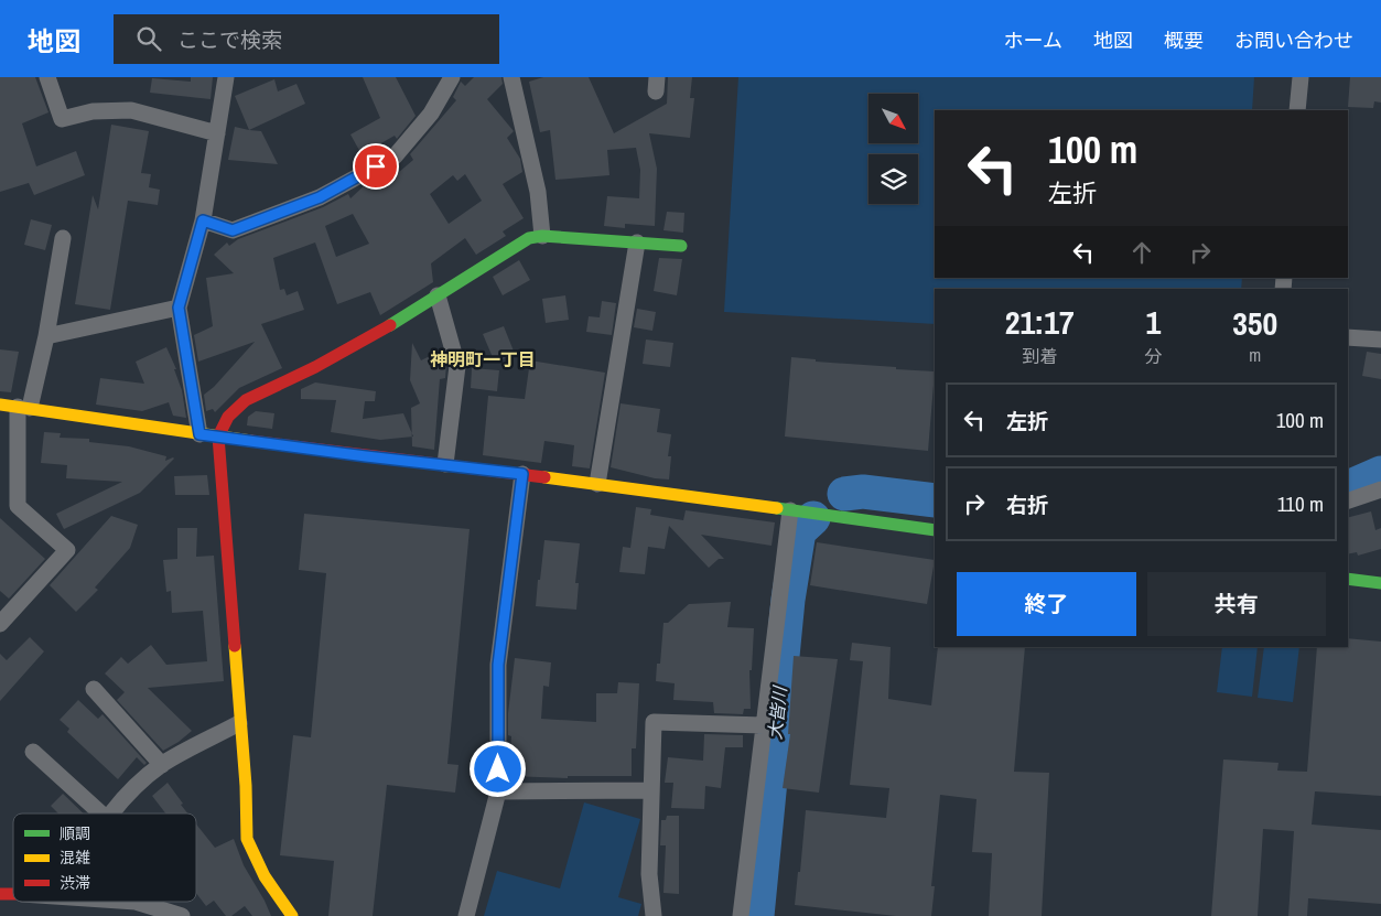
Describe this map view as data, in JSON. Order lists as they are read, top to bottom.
{
  "districts": ["神明町一丁目"],
  "water": ["大皆川"],
  "legend": ["順調", "混雑", "渋滞"],
  "north": "bottom right",
  "page": {
    "header": "地図",
    "search": "ここで検索",
    "nav": [
      "ホーム",
      "地図",
      "概要",
      "お問い合わせ"
    ],
    "turn": ["100 m", "左折"],
    "eta": [
      "21:17",
      "到着",
      "1",
      "分",
      "350",
      "m"
    ],
    "list": [
      {
        "name": "左折",
        "value": "100 m"
      },
      {
        "name": "右折",
        "value": "110 m"
      }
    ],
    "buttons": ["終了", "共有"]
  }
}
